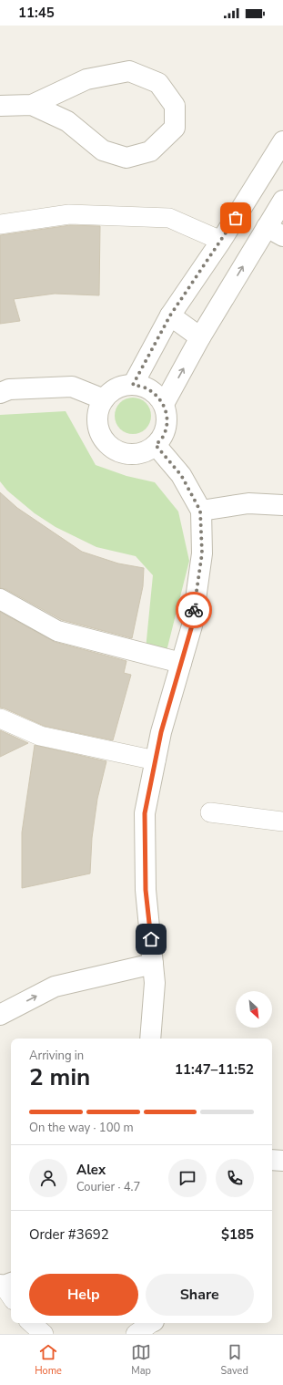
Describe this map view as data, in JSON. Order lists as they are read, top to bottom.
{
  "north": "bottom right",
  "page": {
    "status": "11:45",
    "heading": ["2 min", "Arriving in", "11:47–11:52"],
    "panel": [
      "Alex",
      "Courier · 4.7",
      "Order #3692",
      "$185"
    ],
    "bar": "On the way · 100 m",
    "buttons": ["Help", "Share"],
    "tabs": ["Home", "Map", "Saved"]
  }
}
